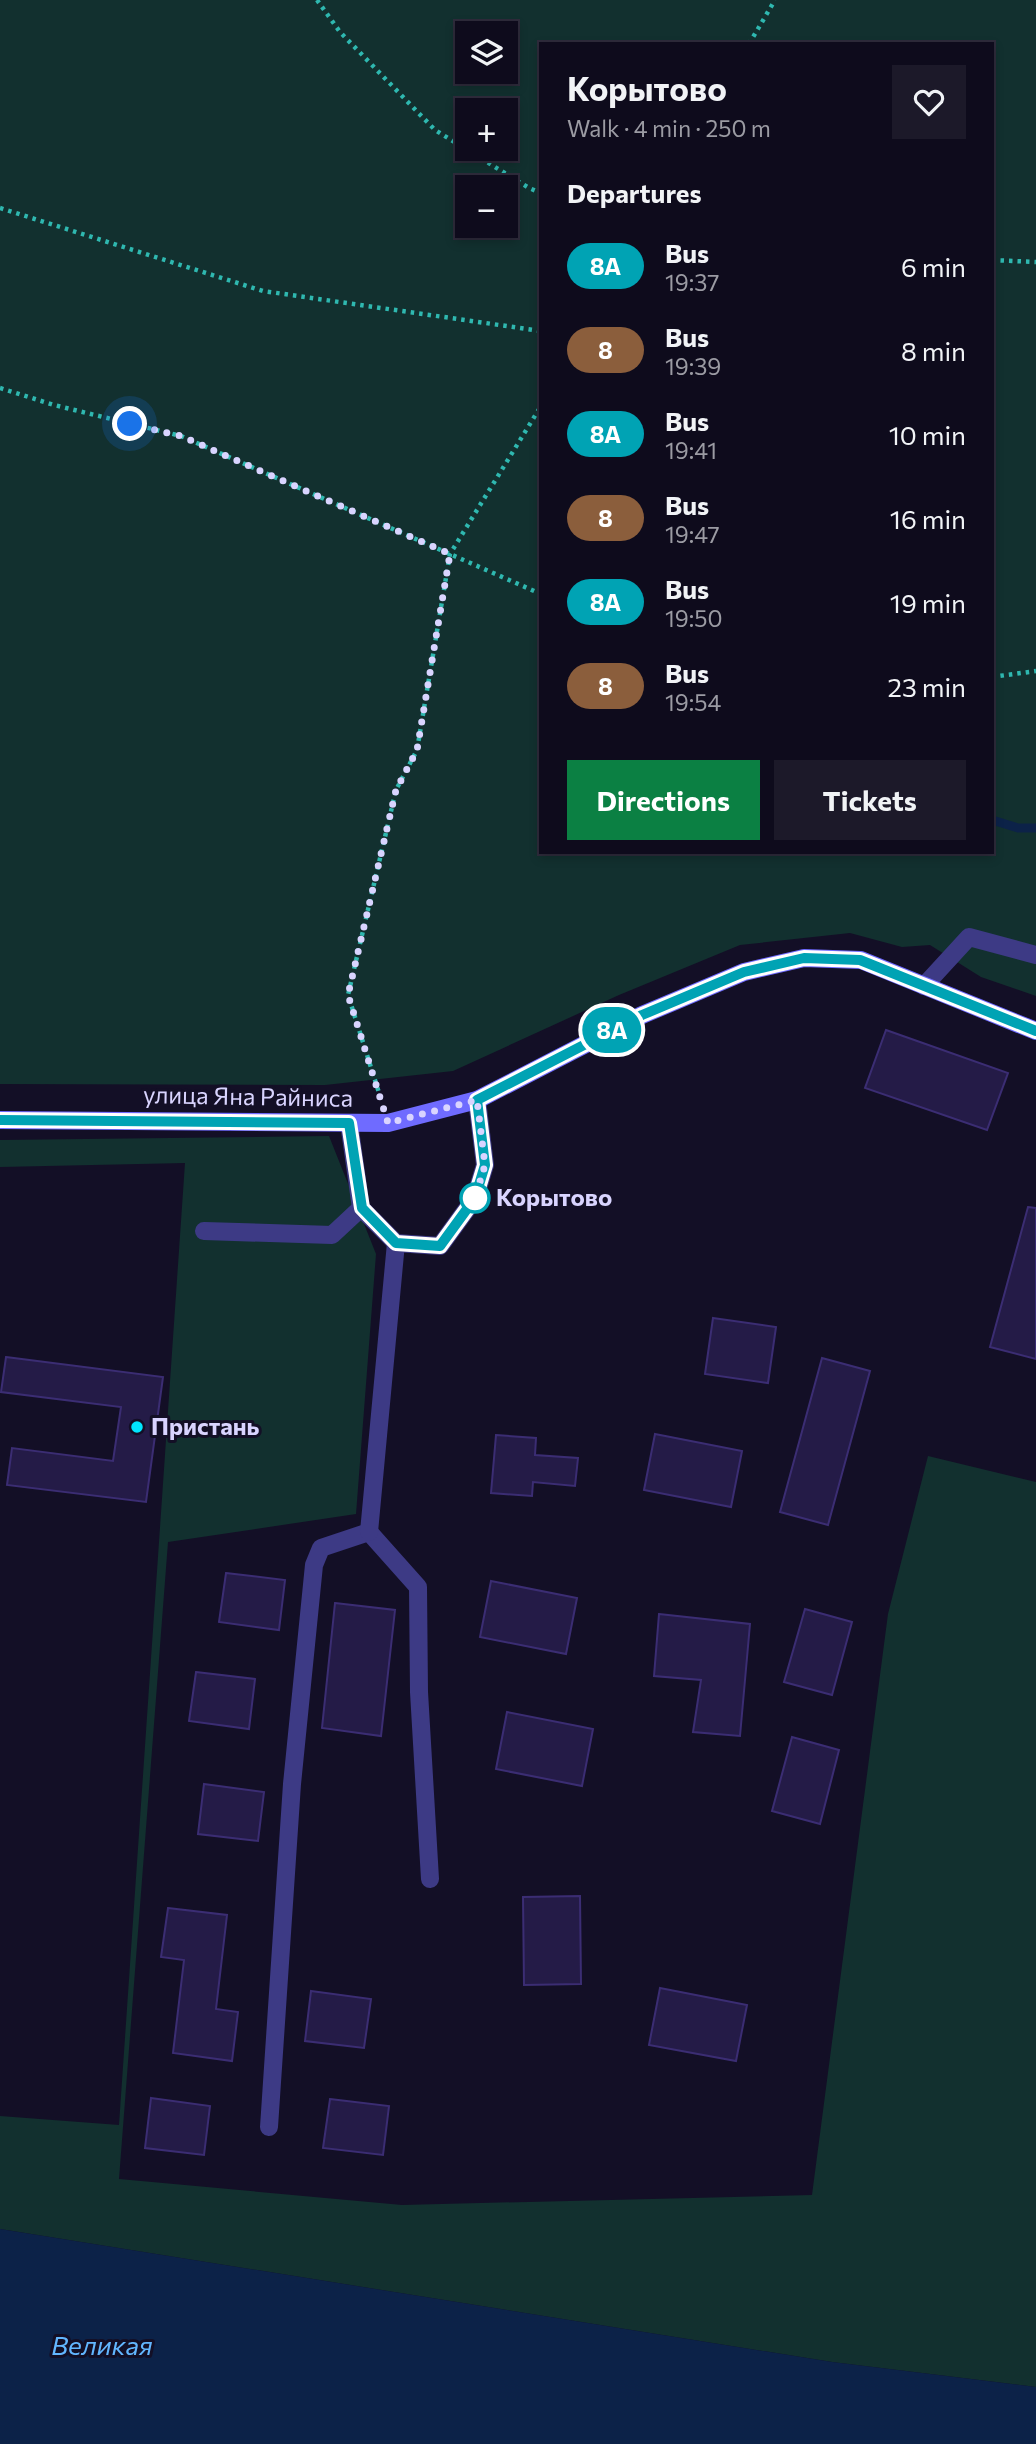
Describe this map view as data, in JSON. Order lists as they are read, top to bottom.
{
  "streets": {
    "street": ["улица Яна Райниса"]
  },
  "water": ["Великая"],
  "places": ["Корытово", "Пристань"],
  "lines": ["bus line 8А"],
  "page": {
    "on_map": "8А",
    "map_buttons": ["+", "−"],
    "heading": [
      ["Корытово", "Walk · 4 min · 250 m"],
      "Departures"
    ],
    "list": [
      {
        "mark": "8А",
        "name": "Bus",
        "note": "19:37",
        "value": "6 min"
      },
      {
        "mark": "8",
        "name": "Bus",
        "note": "19:39",
        "value": "8 min"
      },
      {
        "mark": "8А",
        "name": "Bus",
        "note": "19:41",
        "value": "10 min"
      },
      {
        "mark": "8",
        "name": "Bus",
        "note": "19:47",
        "value": "16 min"
      },
      {
        "mark": "8А",
        "name": "Bus",
        "note": "19:50",
        "value": "19 min"
      },
      {
        "mark": "8",
        "name": "Bus",
        "note": "19:54",
        "value": "23 min"
      }
    ],
    "buttons": ["Directions", "Tickets"]
  }
}
